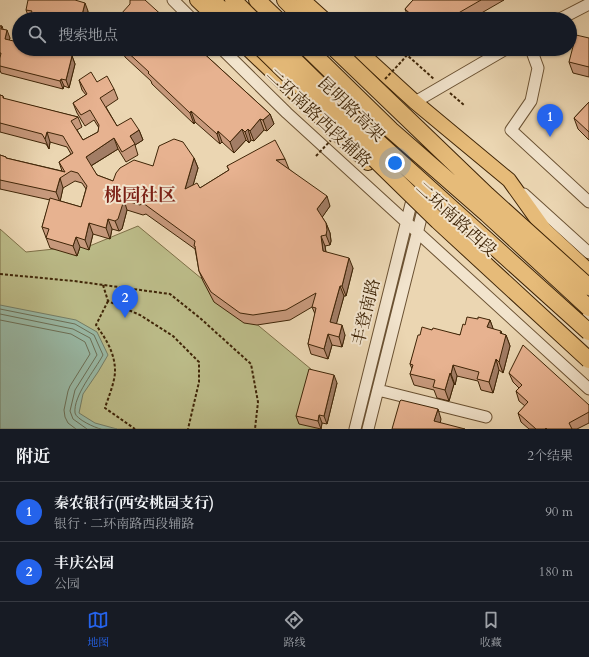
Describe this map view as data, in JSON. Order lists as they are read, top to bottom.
{
  "streets": {
    "highway": ["昆明路高架", "二环南路西段"],
    "street": ["二环南路西段辅路", "丰登南路"]
  },
  "crossings": [
    ["二环南路西段辅路", "丰登南路"],
    ["二环南路西段", "丰登南路"]
  ],
  "districts": ["桃园社区"],
  "page": {
    "search": "搜索地点",
    "pins": ["1", "2"],
    "heading": ["附近", "2个结果"],
    "list": [
      {
        "mark": "1",
        "name": "秦农银行(西安桃园支行)",
        "note": "银行 · 二环南路西段辅路",
        "value": "90 m"
      },
      {
        "mark": "2",
        "name": "丰庆公园",
        "note": "公园",
        "value": "180 m"
      }
    ],
    "nav": ["地图", "路线", "收藏"]
  }
}
